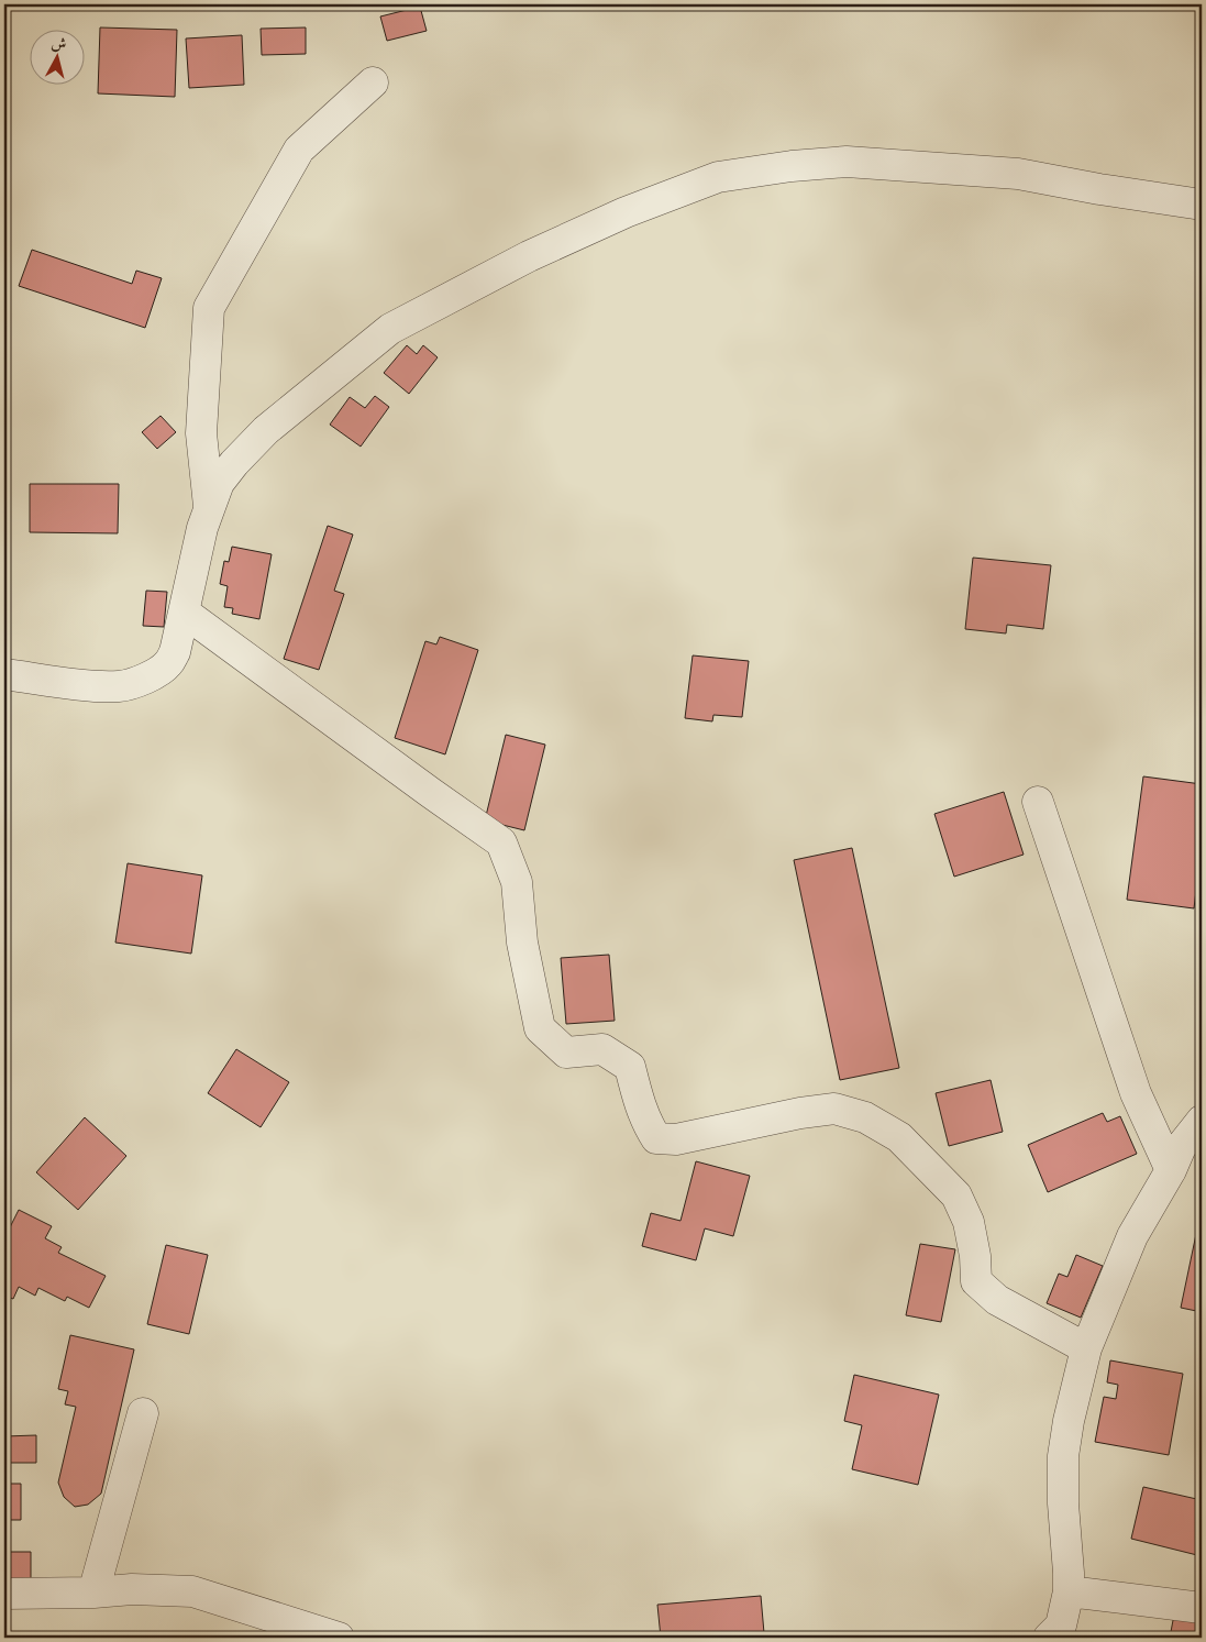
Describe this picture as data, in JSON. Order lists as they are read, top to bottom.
{
  "north": "top"
}
